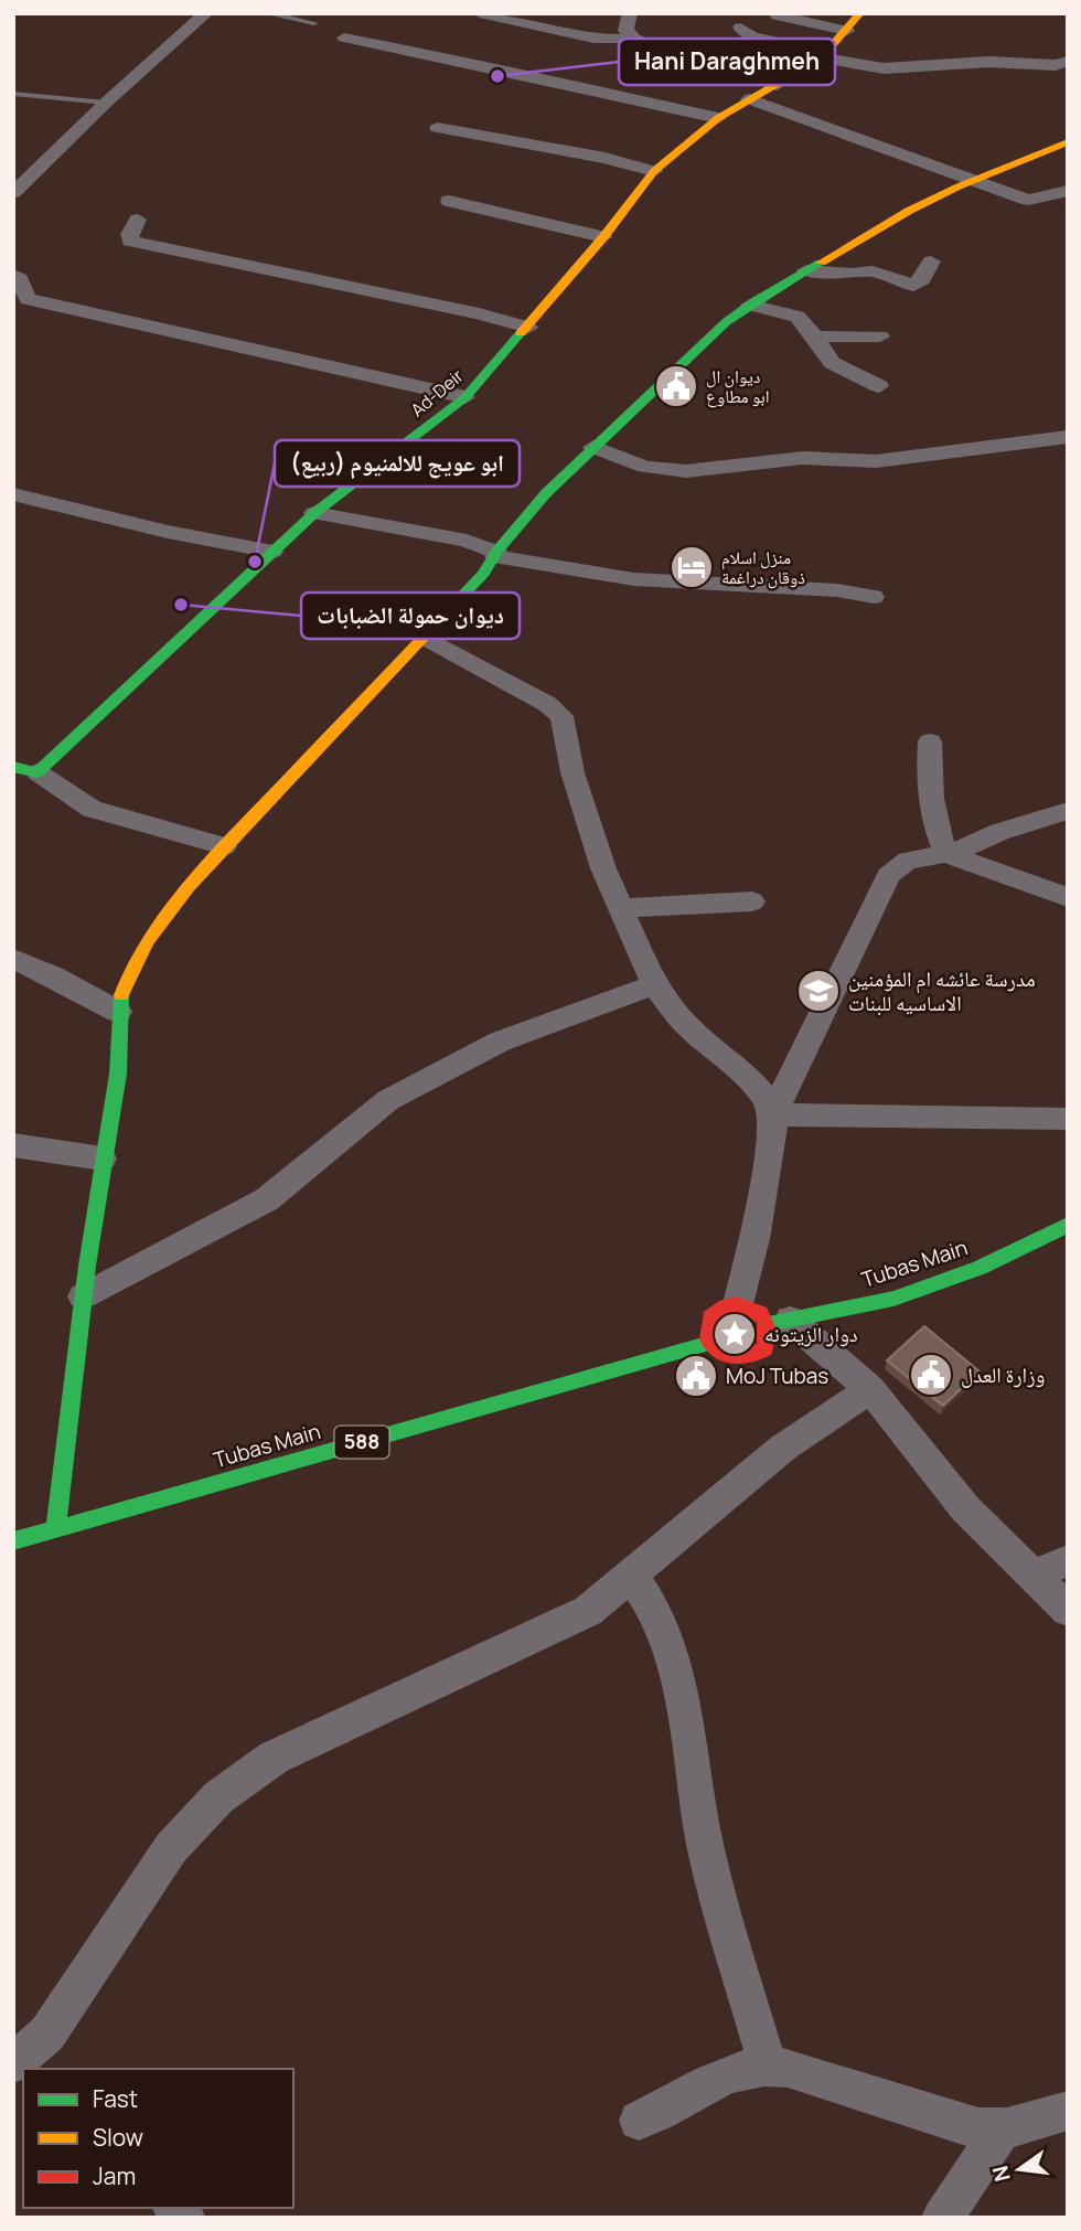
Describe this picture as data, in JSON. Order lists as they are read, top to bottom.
{
  "streets": {
    "street": ["Ad-Deir", "Tubas Main", "588"]
  },
  "places": {
    "other": ["Hani Daraghmeh", "ابو عويج للالمنيوم (ربيع)", "ديوان حمولة الضبابات"],
    "public building": ["ديوان ال ابو مطاوع", "وزارة العدل", "MoJ Tubas"],
    "hotel": ["منزل اسلام ذوقان دراغمة"],
    "school or university": ["مدرسة عائشه ام المؤمنين الاساسيه للبنات"],
    "place": ["دوار الزيتونه"]
  },
  "legend": ["Fast", "Slow", "Jam"],
  "north": "left"
}
